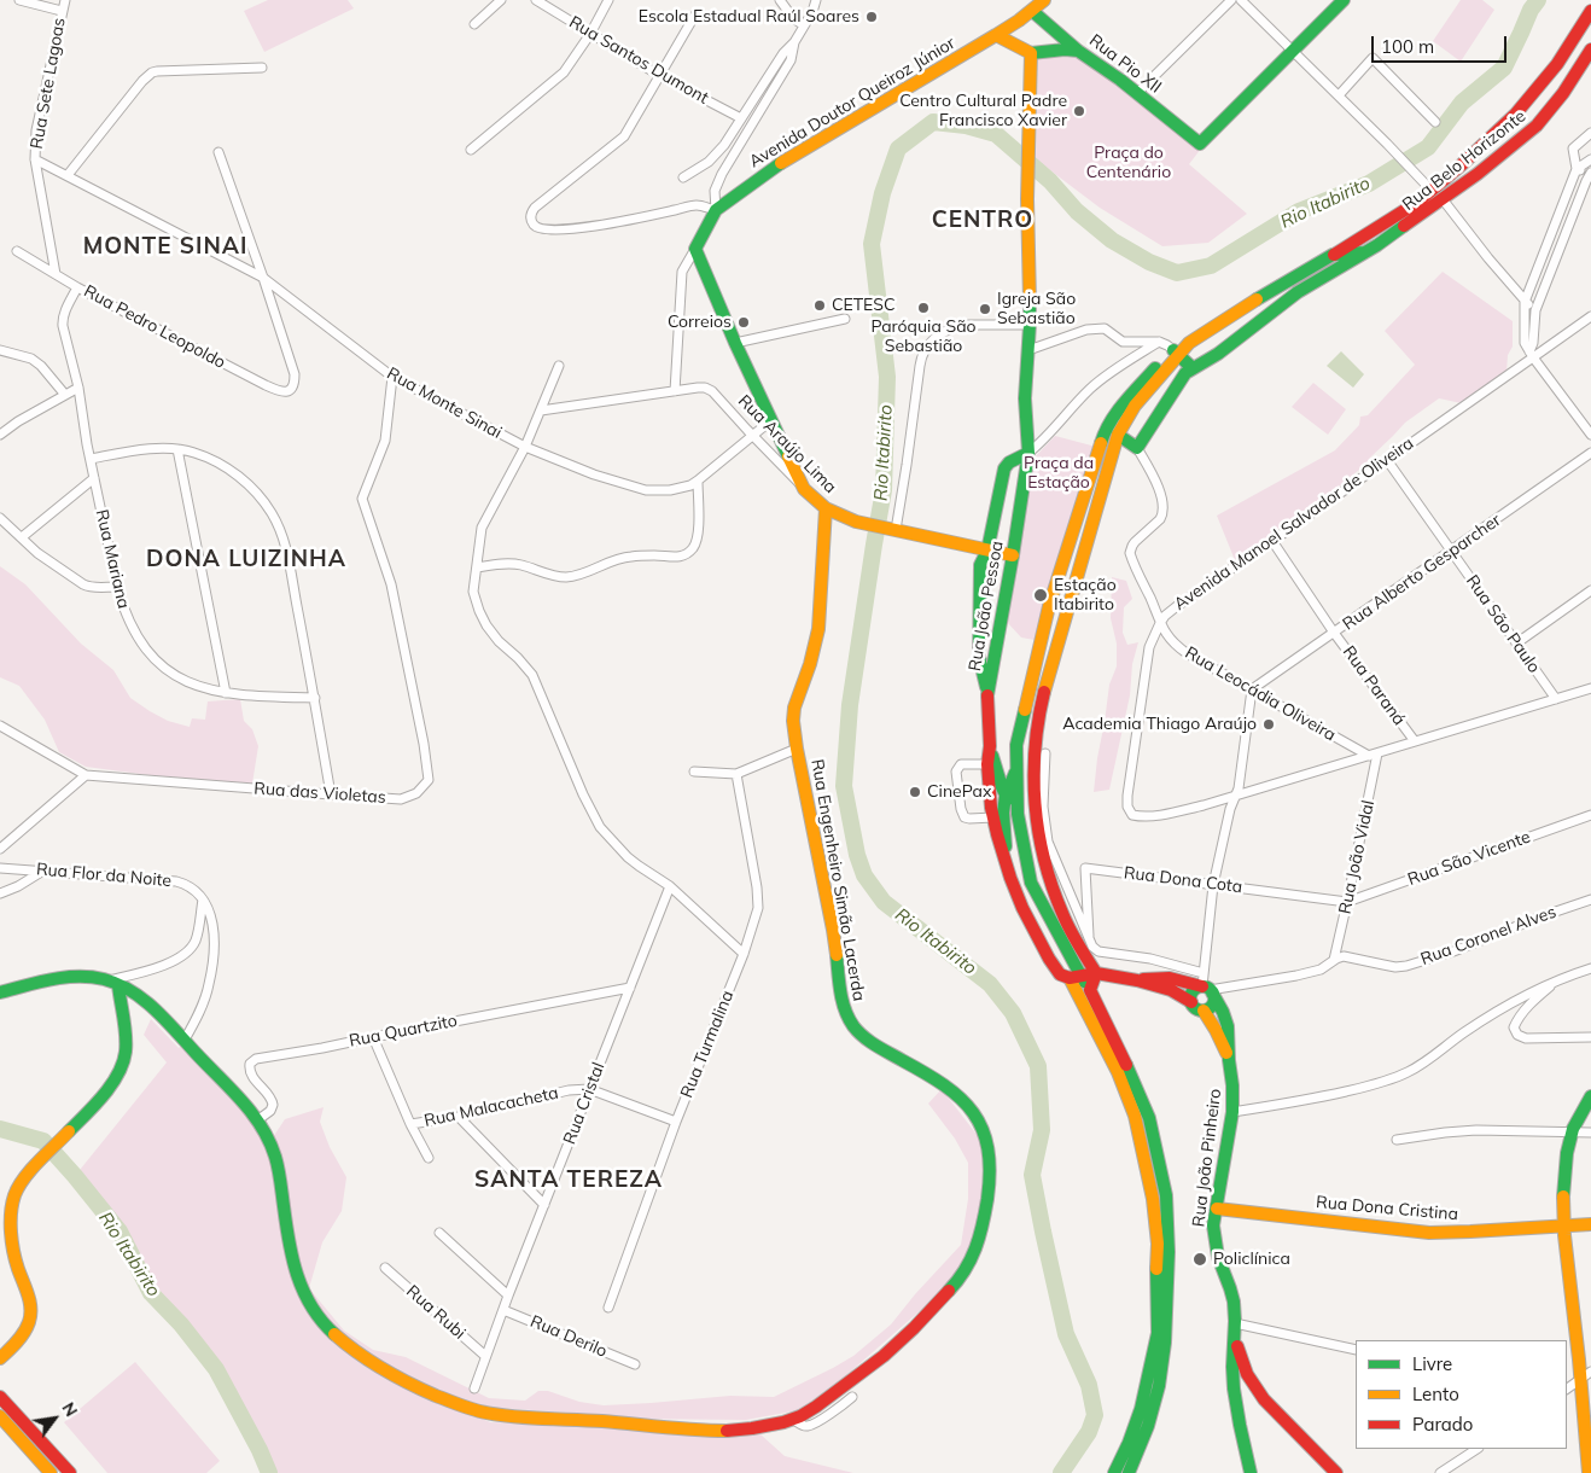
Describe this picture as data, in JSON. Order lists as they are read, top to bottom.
{
  "streets": {
    "street": [
      "Rua Santos Dumont",
      "Rua Pio XII",
      "Rua Sete Lagoas",
      "Avenida Doutor Queiroz Júnior",
      "Rua Belo Horizonte",
      "Rua Pedro Leopoldo",
      "Rua Monte Sinai",
      "Rua Araújo Lima",
      "Avenida Manoel Salvador de Oliveira",
      "Rua Mariana",
      "Rua Alberto Gesparcher",
      "Rua João Pessoa",
      "Rua São Paulo",
      "Rua Paraná",
      "Rua Leocádia Oliveira",
      "Rua das Violetas",
      "Rua João Vidal",
      "Rua São Vicente",
      "Rua Flor da Noite",
      "Rua Engenheiro Simão Lacerda",
      "Rua Dona Cota",
      "Rua Coronel Alves",
      "Rua Quartzito",
      "Rua Turmalina",
      "Rua Cristal",
      "Rua Malacacheta",
      "Rua João Pinheiro",
      "Rua Dona Cristina",
      "Rua Rubi",
      "Rua Derilo"
    ]
  },
  "crossings": [
    ["Rua Pio XII", "Avenida Doutor Queiroz Júnior"],
    ["Rua Sete Lagoas", "Rua Pedro Leopoldo"],
    ["Rua Sete Lagoas", "Rua Monte Sinai"],
    ["Rua Pedro Leopoldo", "Rua Monte Sinai"],
    ["Rua Pedro Leopoldo", "Rua Mariana"],
    ["Rua Monte Sinai", "Rua Araújo Lima"],
    ["Rua Monte Sinai", "Rua das Violetas"],
    ["Rua Araújo Lima", "Rua João Pessoa"],
    ["Rua Araújo Lima", "Rua Engenheiro Simão Lacerda"],
    ["Avenida Manoel Salvador de Oliveira", "Rua São Paulo"],
    ["Avenida Manoel Salvador de Oliveira", "Rua Paraná"],
    ["Avenida Manoel Salvador de Oliveira", "Rua Leocádia Oliveira"],
    ["Avenida Manoel Salvador de Oliveira", "Rua João Vidal"],
    ["Rua Alberto Gesparcher", "Rua São Paulo"],
    ["Rua Alberto Gesparcher", "Rua Paraná"],
    ["Rua Alberto Gesparcher", "Rua Leocádia Oliveira"],
    ["Rua Leocádia Oliveira", "Rua João Vidal"],
    ["Rua João Vidal", "Rua São Vicente"],
    ["Rua João Vidal", "Rua Dona Cota"],
    ["Rua João Vidal", "Rua Coronel Alves"],
    ["Rua São Vicente", "Rua Dona Cota"],
    ["Rua Engenheiro Simão Lacerda", "Rua Quartzito"],
    ["Rua Quartzito", "Rua Cristal"],
    ["Rua Turmalina", "Rua Malacacheta"],
    ["Rua Cristal", "Rua Malacacheta"],
    ["Rua Cristal", "Rua Rubi"],
    ["Rua Cristal", "Rua Derilo"],
    ["Rua João Pinheiro", "Rua Dona Cristina"]
  ],
  "districts": [
    "CENTRO",
    "MONTE SINAI",
    "DONA LUIZINHA",
    "SANTA TEREZA"
  ],
  "water": ["Rio Itabirito"],
  "parks": ["Praça do Centenário", "Praça da Estação"],
  "places": [
    "Escola Estadual Raúl Soares",
    "Centro Cultural Padre Francisco Xavier",
    "CETESC",
    "Paróquia São Sebastião",
    "Igreja São Sebastião",
    "Correios",
    "Estação Itabirito",
    "Academia Thiago Araújo",
    "CinePax",
    "Policlínica"
  ],
  "legend": ["Livre", "Lento", "Parado"],
  "scale_bar": "100 m",
  "north": "top right"
}
